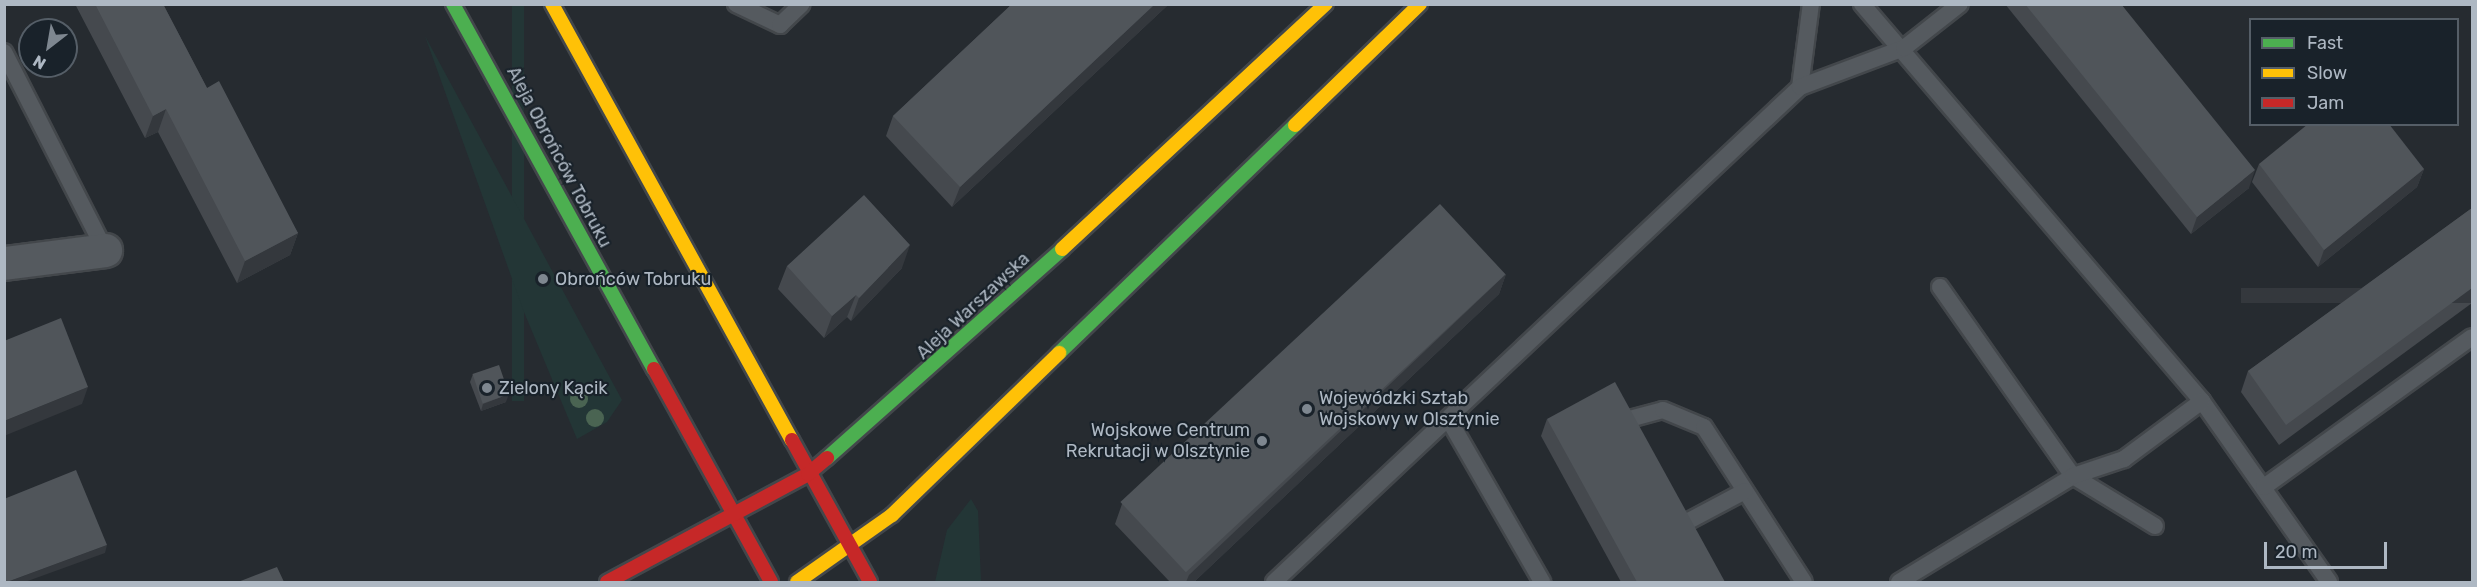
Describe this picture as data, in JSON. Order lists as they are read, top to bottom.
{
  "streets": {
    "main road": ["Aleja Obrońców Tobruku", "Aleja Warszawska"]
  },
  "crossings": [
    ["Aleja Obrońców Tobruku", "Aleja Warszawska"]
  ],
  "places": [
    "Obrońców Tobruku",
    "Zielony Kącik",
    "Wojewódzki Sztab Wojskowy w Olsztynie",
    "Wojskowe Centrum Rekrutacji w Olsztynie"
  ],
  "legend": ["Fast", "Slow", "Jam"],
  "scale_bar": "20 m",
  "north": "bottom left"
}
